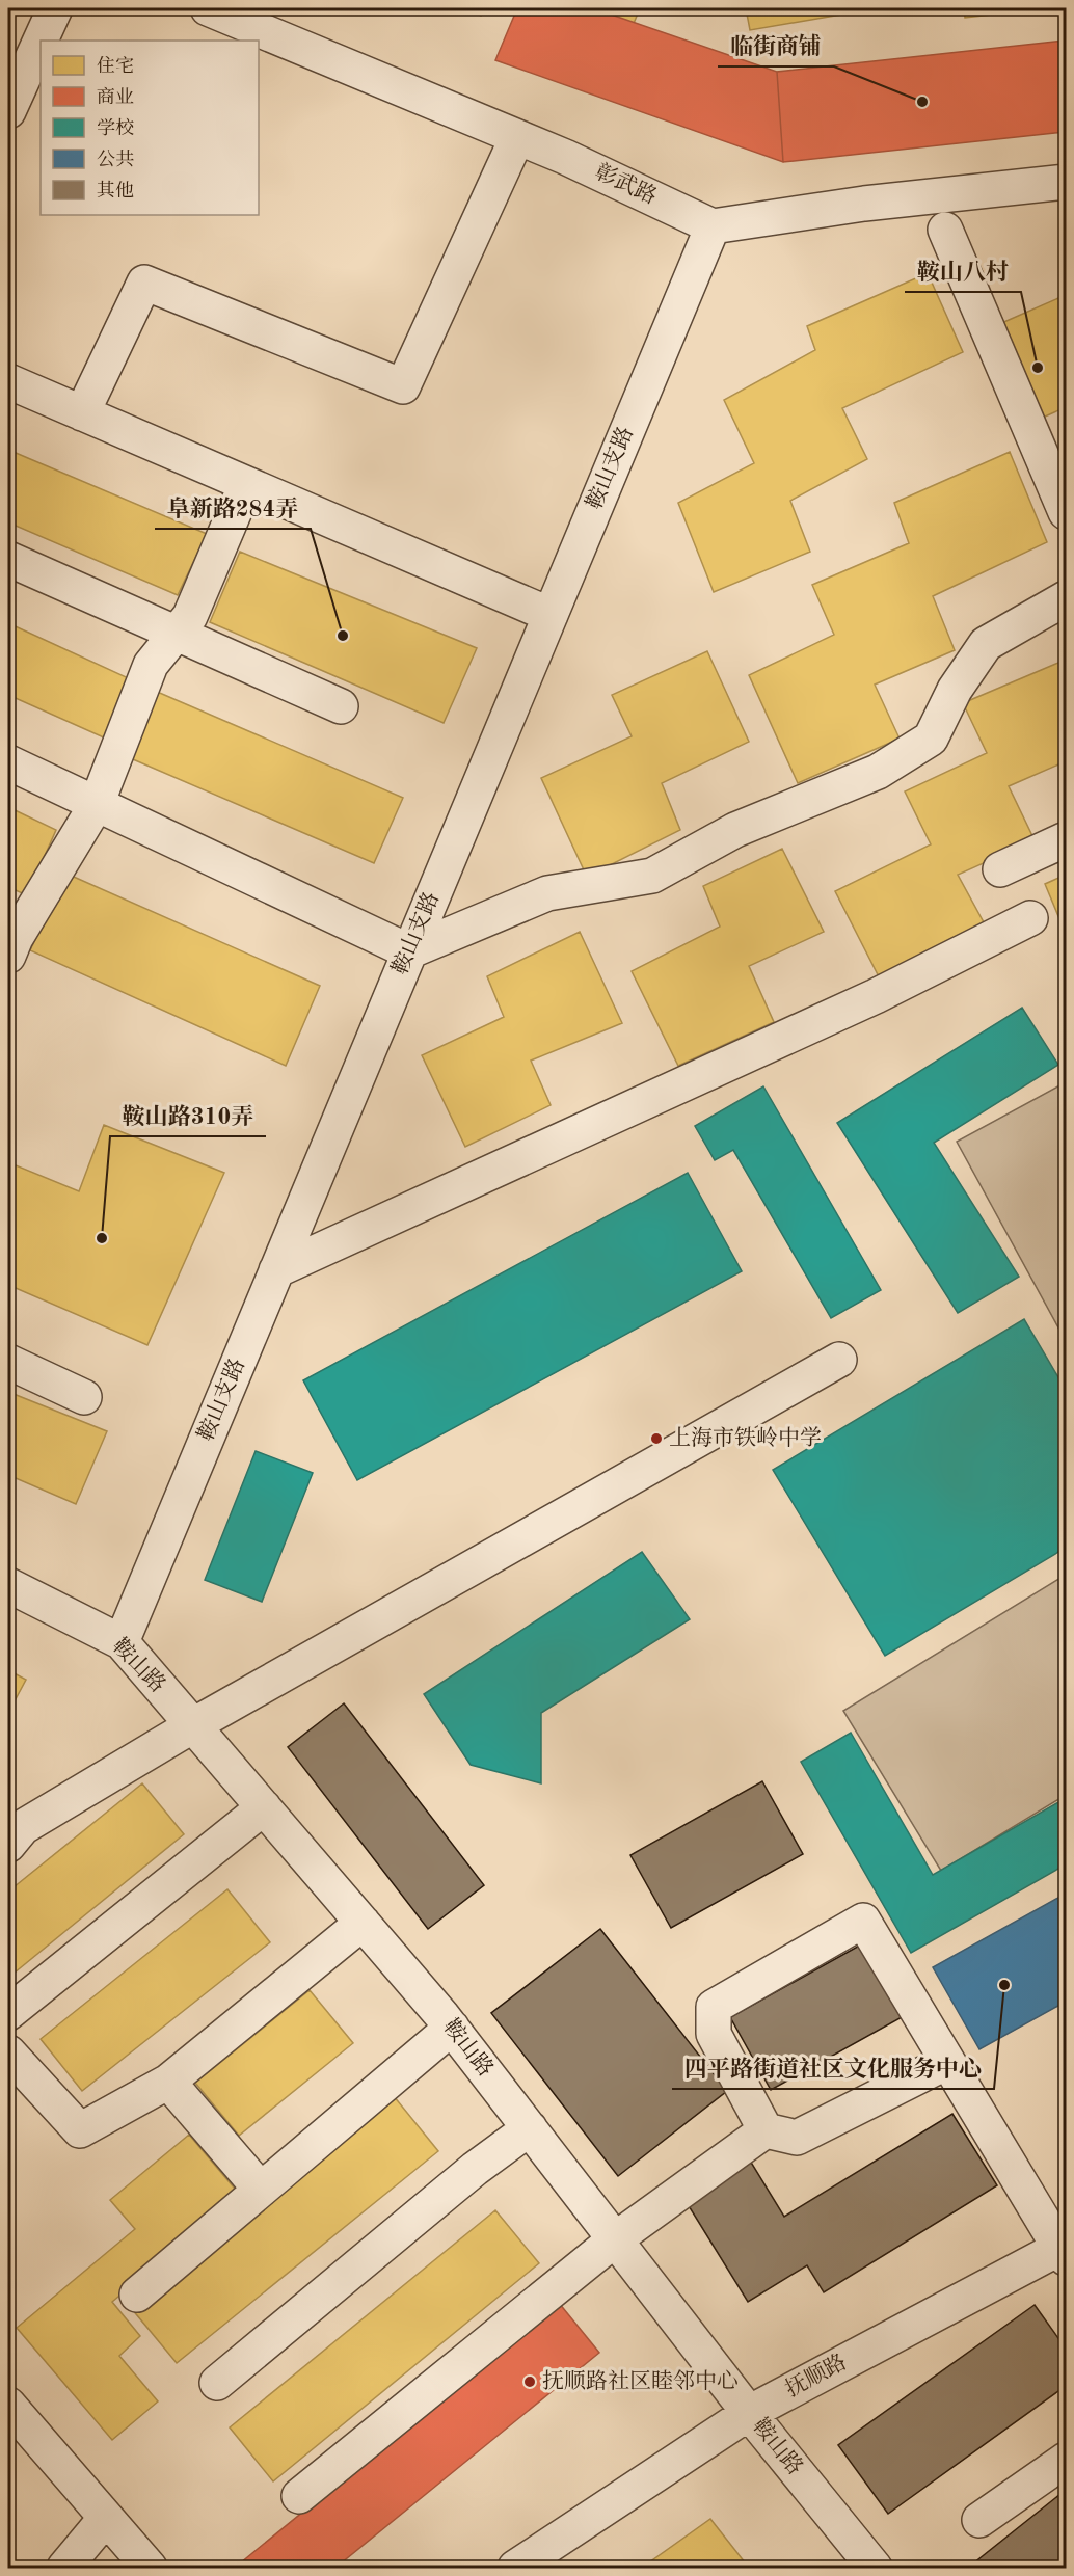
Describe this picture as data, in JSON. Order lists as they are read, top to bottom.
{
  "streets": {
    "street": [
      "彰武路",
      "鞍山支路",
      "鞍山路",
      "抚顺路"
    ]
  },
  "crossings": [
    ["彰武路", "鞍山支路"],
    ["鞍山支路", "鞍山路"],
    ["鞍山路", "抚顺路"]
  ],
  "places": [
    "临街商铺",
    "鞍山八村",
    "阜新路284弄",
    "鞍山路310弄",
    "上海市铁岭中学",
    "四平路街道社区文化服务中心",
    "抚顺路社区睦邻中心"
  ],
  "legend": [
    "住宅",
    "商业",
    "学校",
    "公共",
    "其他"
  ]
}
